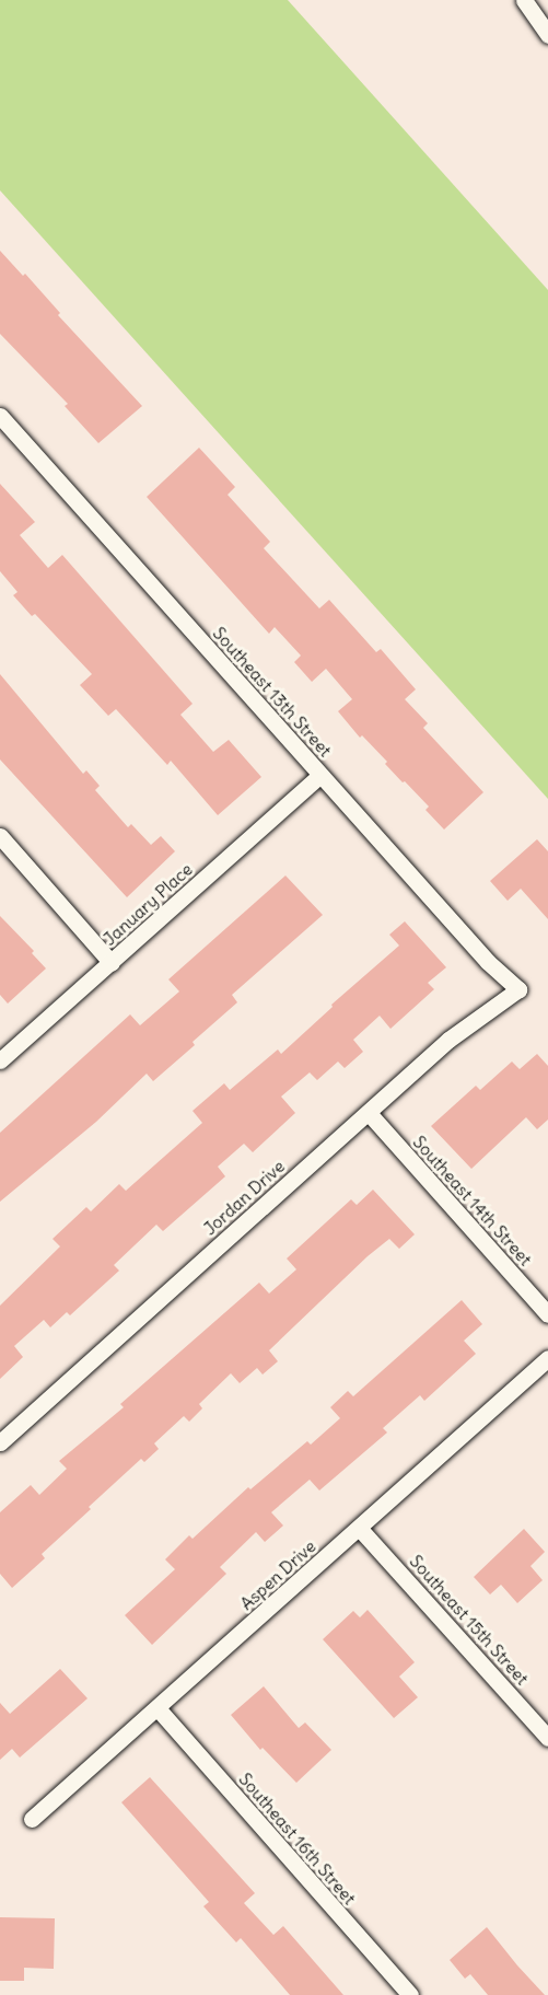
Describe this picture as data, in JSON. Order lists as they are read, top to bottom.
{
  "streets": {
    "street": [
      "Southeast 13th Street",
      "January Place",
      "Jordan Drive",
      "Southeast 14th Street",
      "Aspen Drive",
      "Southeast 15th Street",
      "Southeast 16th Street"
    ]
  },
  "crossings": [
    ["Southeast 13th Street", "January Place"],
    ["Southeast 13th Street", "Jordan Drive"],
    ["Jordan Drive", "Southeast 14th Street"],
    ["Aspen Drive", "Southeast 15th Street"],
    ["Aspen Drive", "Southeast 16th Street"]
  ]
}
